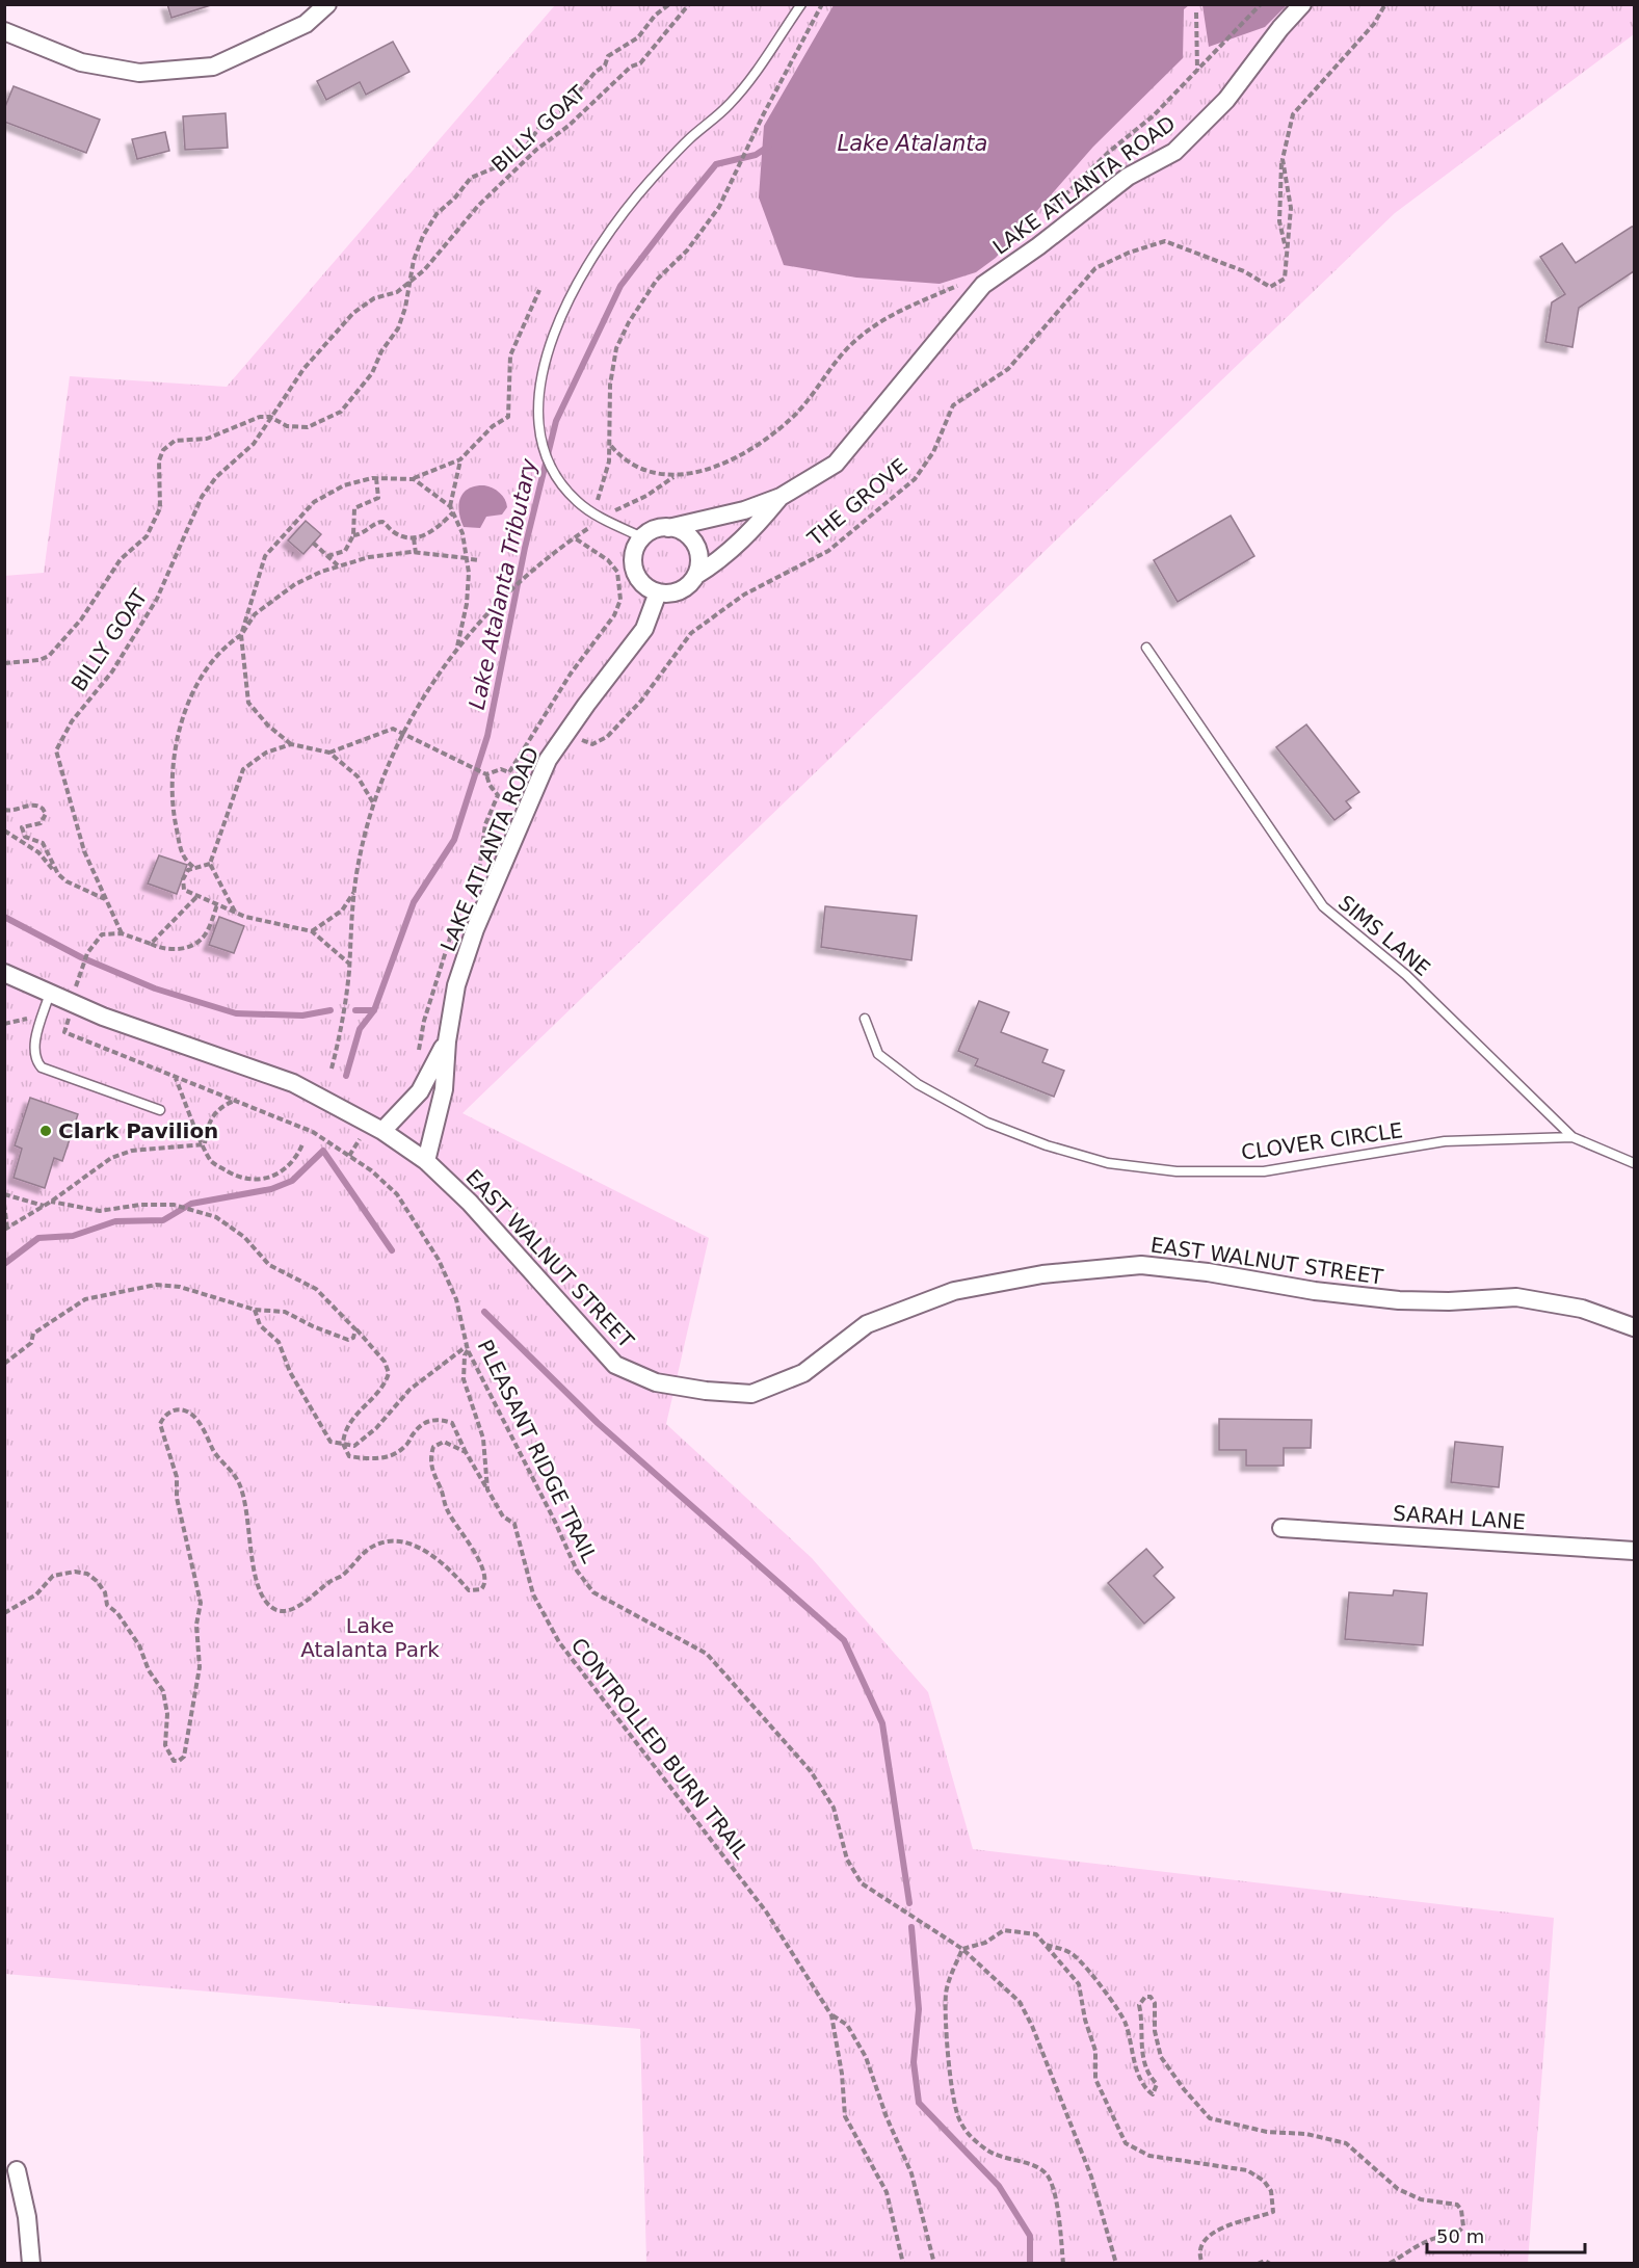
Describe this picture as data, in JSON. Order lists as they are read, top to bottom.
{
  "streets": {
    "street": ["LAKE ATLANTA ROAD", "EAST WALNUT STREET", "SARAH LANE"],
    "lane": ["SIMS LANE", "CLOVER CIRCLE"],
    "path": [
      "BILLY GOAT",
      "THE GROVE",
      "PLEASANT RIDGE TRAIL",
      "CONTROLLED BURN TRAIL"
    ]
  },
  "crossings": [
    ["LAKE ATLANTA ROAD", "THE GROVE"],
    ["LAKE ATLANTA ROAD", "EAST WALNUT STREET"],
    ["SIMS LANE", "CLOVER CIRCLE"],
    ["PLEASANT RIDGE TRAIL", "CONTROLLED BURN TRAIL"]
  ],
  "water": ["Lake Atalanta", "Lake Atalanta Tributary"],
  "parks": ["Lake Atalanta Park"],
  "places": ["Clark Pavilion"],
  "scale_bar": "50 m"
}
